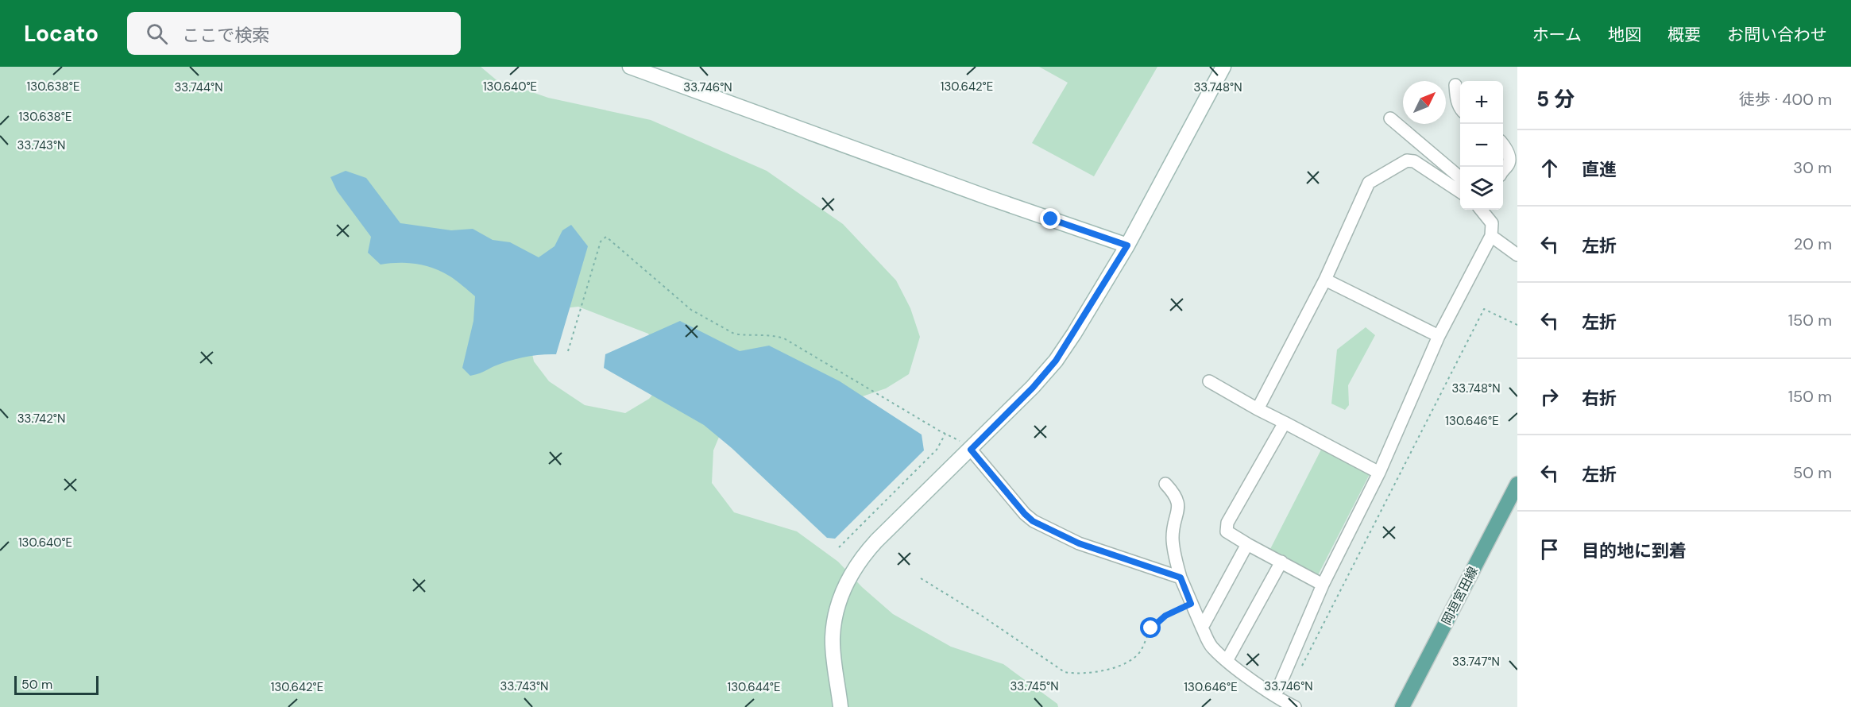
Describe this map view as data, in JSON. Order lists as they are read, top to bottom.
{
  "streets": {
    "main road": ["岡垣宮田線"]
  },
  "scale_bar": "50 m",
  "north": "top right",
  "page": {
    "header": "Locato",
    "search": "ここで検索",
    "nav": [
      "ホーム",
      "地図",
      "概要",
      "お問い合わせ"
    ],
    "heading": ["5 分", "徒歩 · 400 m"],
    "map_buttons": ["+", "−"],
    "list": [
      ["直進", "30 m"],
      ["左折", "20 m"],
      ["左折", "150 m"],
      ["右折", "150 m"],
      ["左折", "50 m"],
      "目的地に到着"
    ],
    "scale": "50 m"
  },
  "coordinates": [
    "130.638°E",
    "130.640°E",
    "130.642°E",
    "33.744°N",
    "33.746°N",
    "33.748°N",
    "33.743°N",
    "33.742°N",
    "130.646°E",
    "33.747°N",
    "33.745°N",
    "130.644°E"
  ]
}
